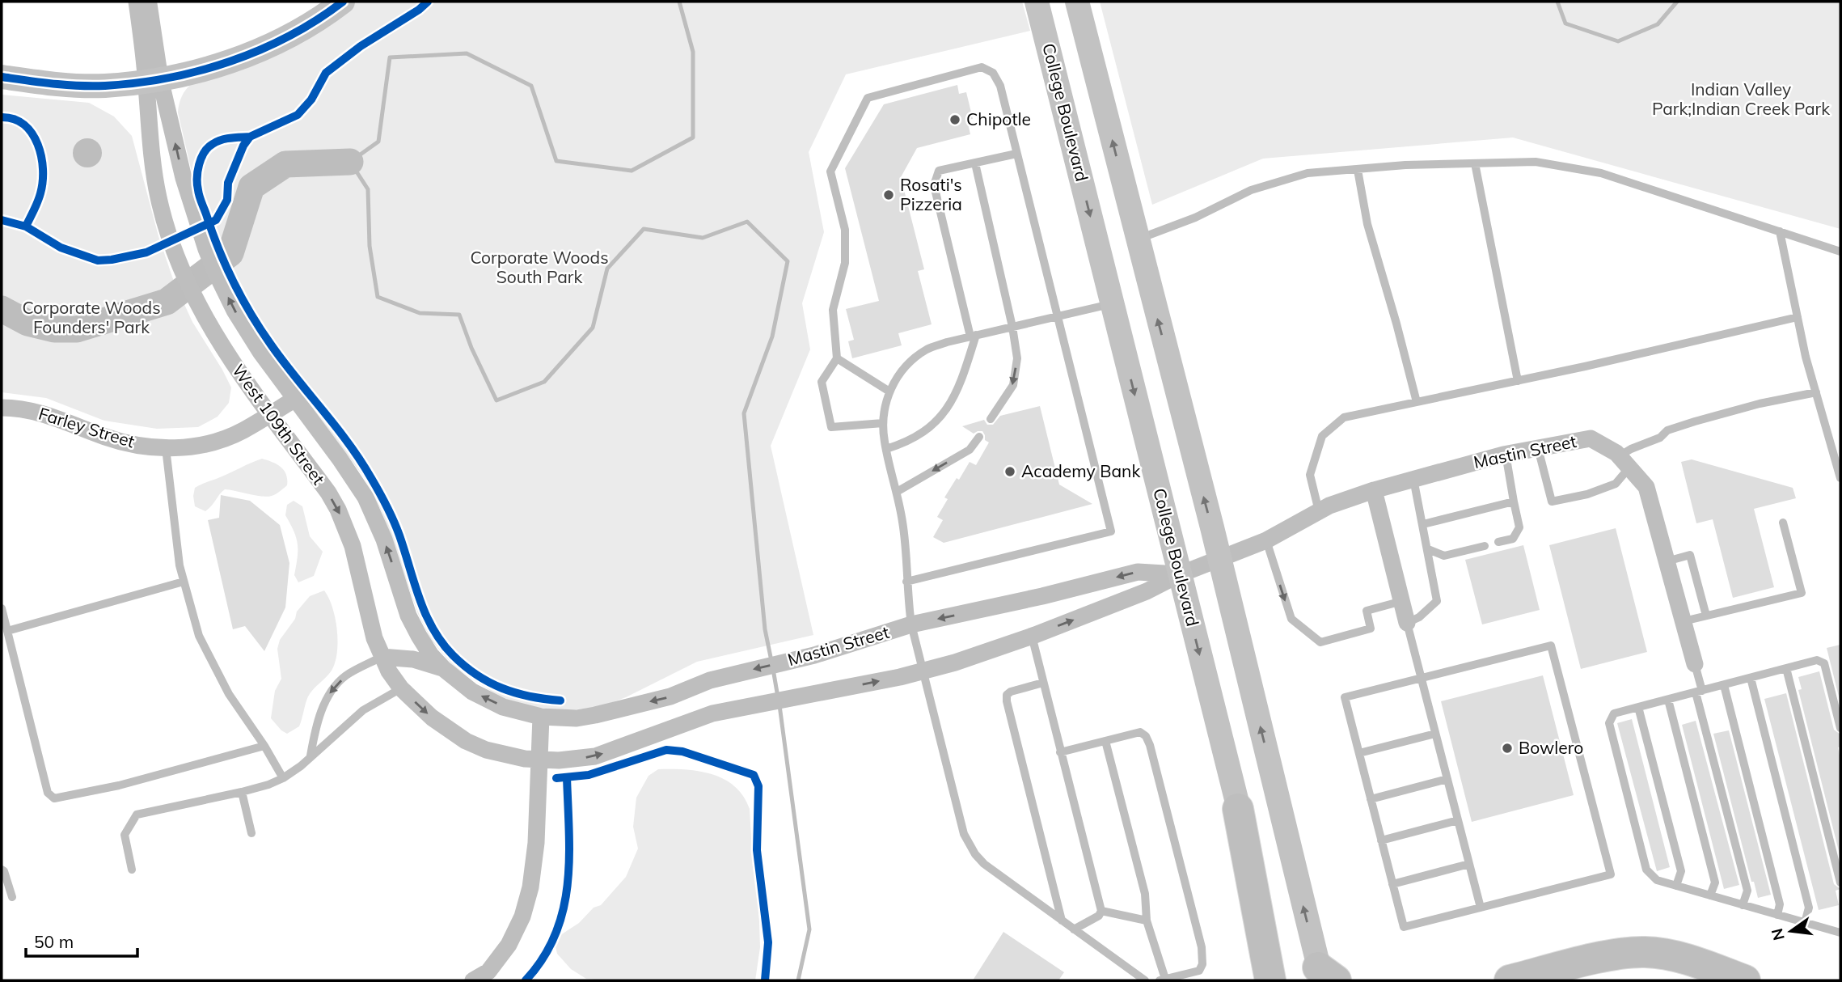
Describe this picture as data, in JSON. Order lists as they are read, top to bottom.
{
  "streets": {
    "main road": ["College Boulevard"],
    "street": ["West 109th Street", "Farley Street", "Mastin Street"]
  },
  "crossings": [
    ["College Boulevard", "Mastin Street"],
    ["West 109th Street", "Farley Street"],
    ["West 109th Street", "Mastin Street"]
  ],
  "parks": ["Indian Valley Park;Indian Creek Park", "Corporate Woods South Park", "Corporate Woods Founders' Park"],
  "places": [
    "Chipotle",
    "Rosati's Pizzeria",
    "Academy Bank",
    "Bowlero"
  ],
  "scale_bar": "50 m",
  "north": "left"
}
